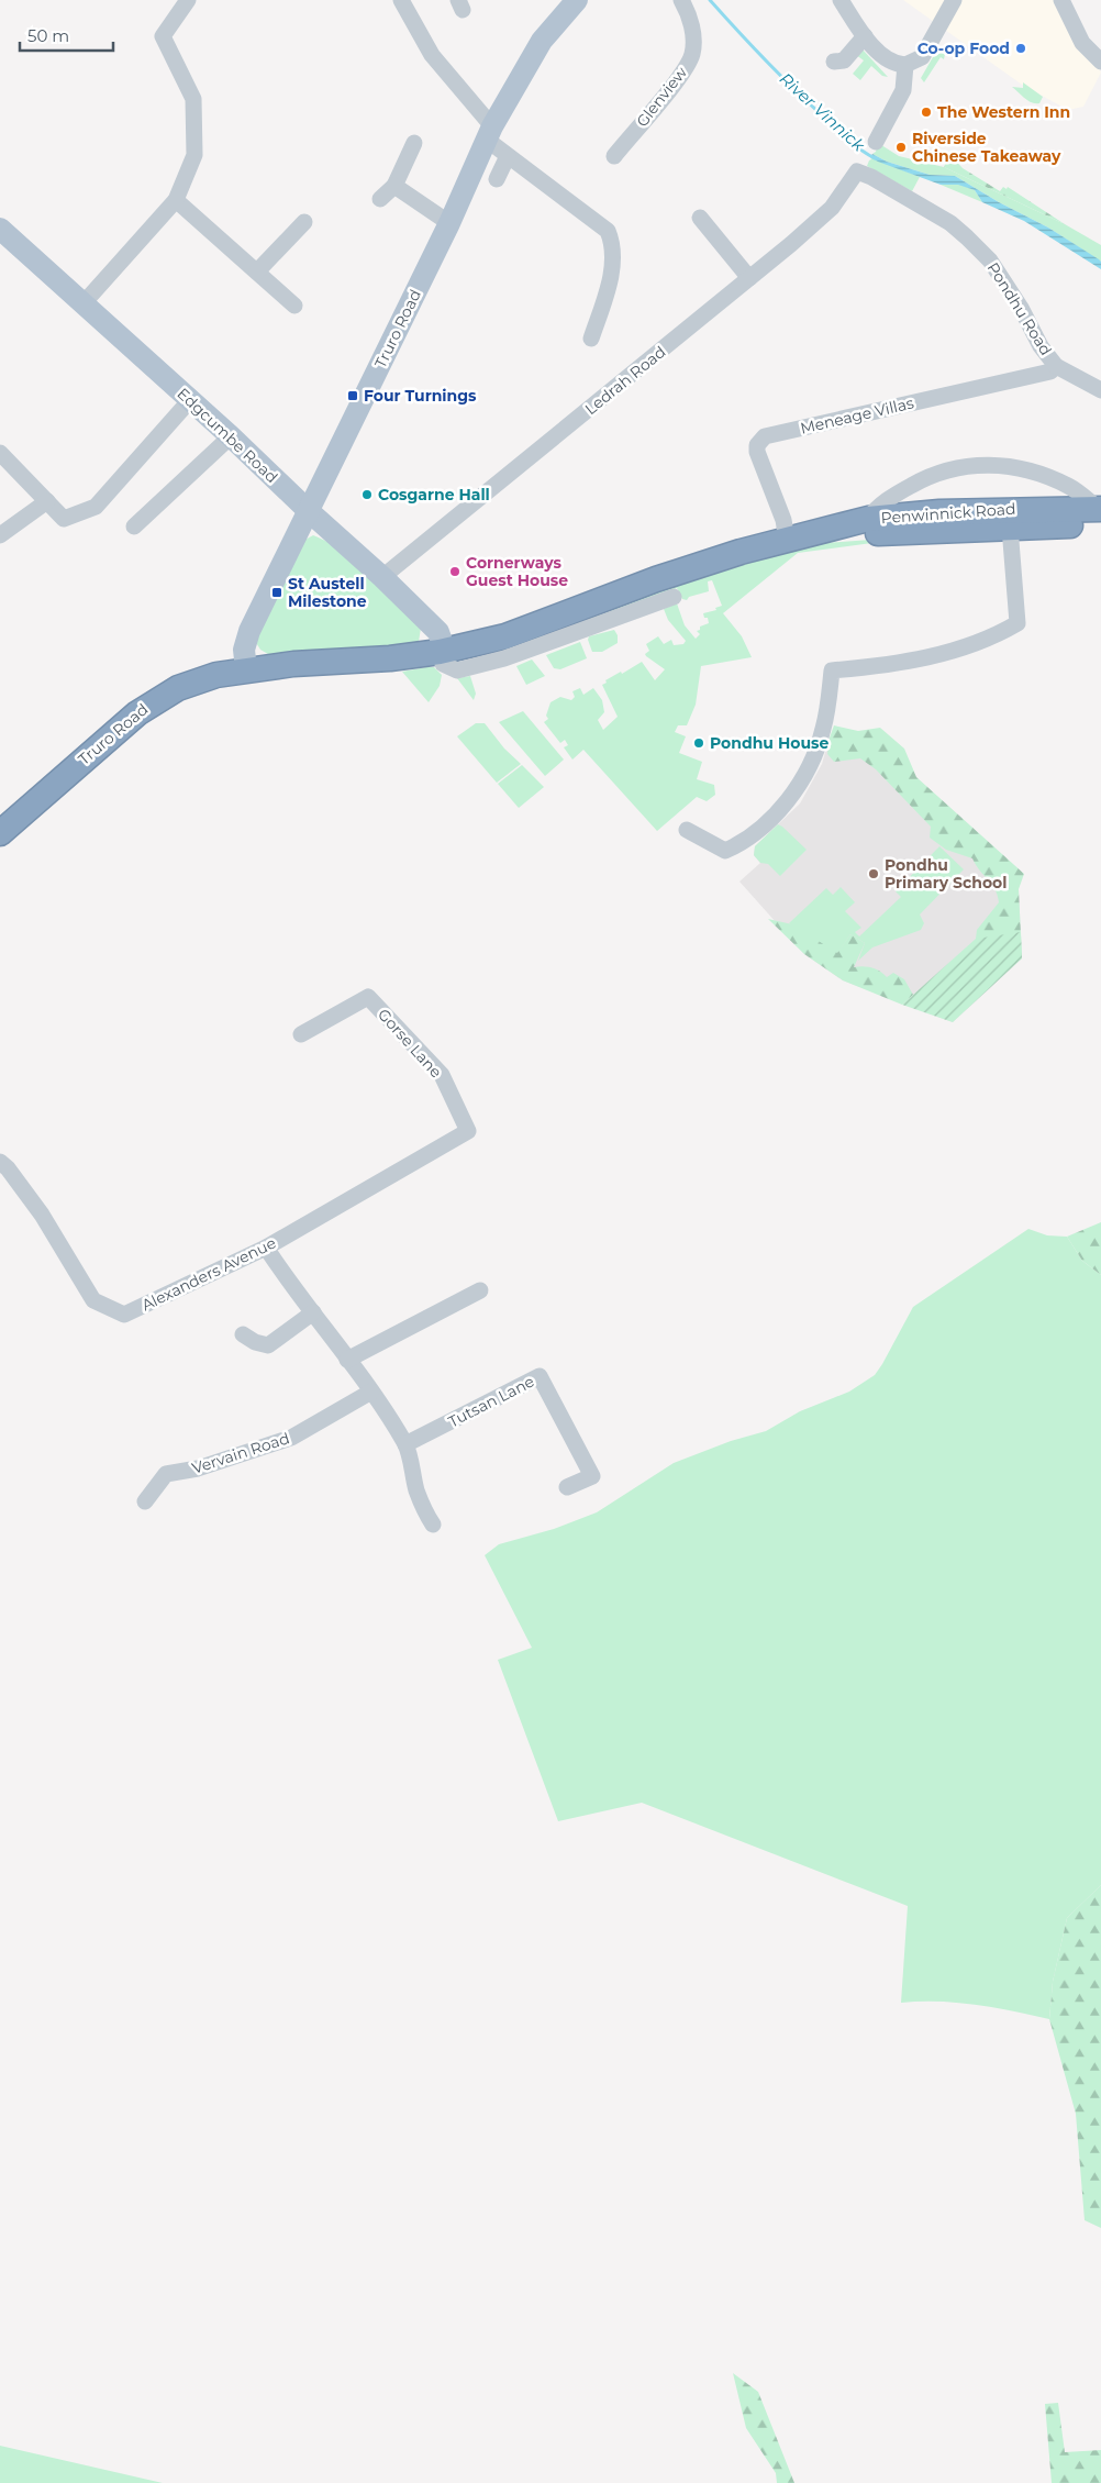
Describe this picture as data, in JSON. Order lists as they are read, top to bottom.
{
  "streets": {
    "highway": ["Truro Road", "Penwinnick Road"],
    "main road": ["Edgcumbe Road"],
    "street": [
      "Glenview",
      "Pondhu Road",
      "Ledrah Road",
      "Meneage Villas",
      "Gorse Lane",
      "Alexanders Avenue",
      "Tutsan Lane",
      "Vervain Road"
    ]
  },
  "crossings": [
    ["Pondhu Road", "Ledrah Road"],
    ["Pondhu Road", "Meneage Villas"],
    ["Truro Road", "Edgcumbe Road"],
    ["Truro Road", "Penwinnick Road"],
    ["Ledrah Road", "Edgcumbe Road"],
    ["Meneage Villas", "Penwinnick Road"],
    ["Edgcumbe Road", "Penwinnick Road"],
    ["Gorse Lane", "Alexanders Avenue"]
  ],
  "water": ["River Vinnick"],
  "places": {
    "other": [
      "Co-op Food",
      "The Western Inn",
      "Riverside Chinese Takeaway",
      "Cosgarne Hall",
      "Cornerways Guest House",
      "Pondhu House",
      "Pondhu Primary School"
    ],
    "transit": ["Four Turnings", "St Austell Milestone"]
  },
  "scale_bar": "50 m"
}
